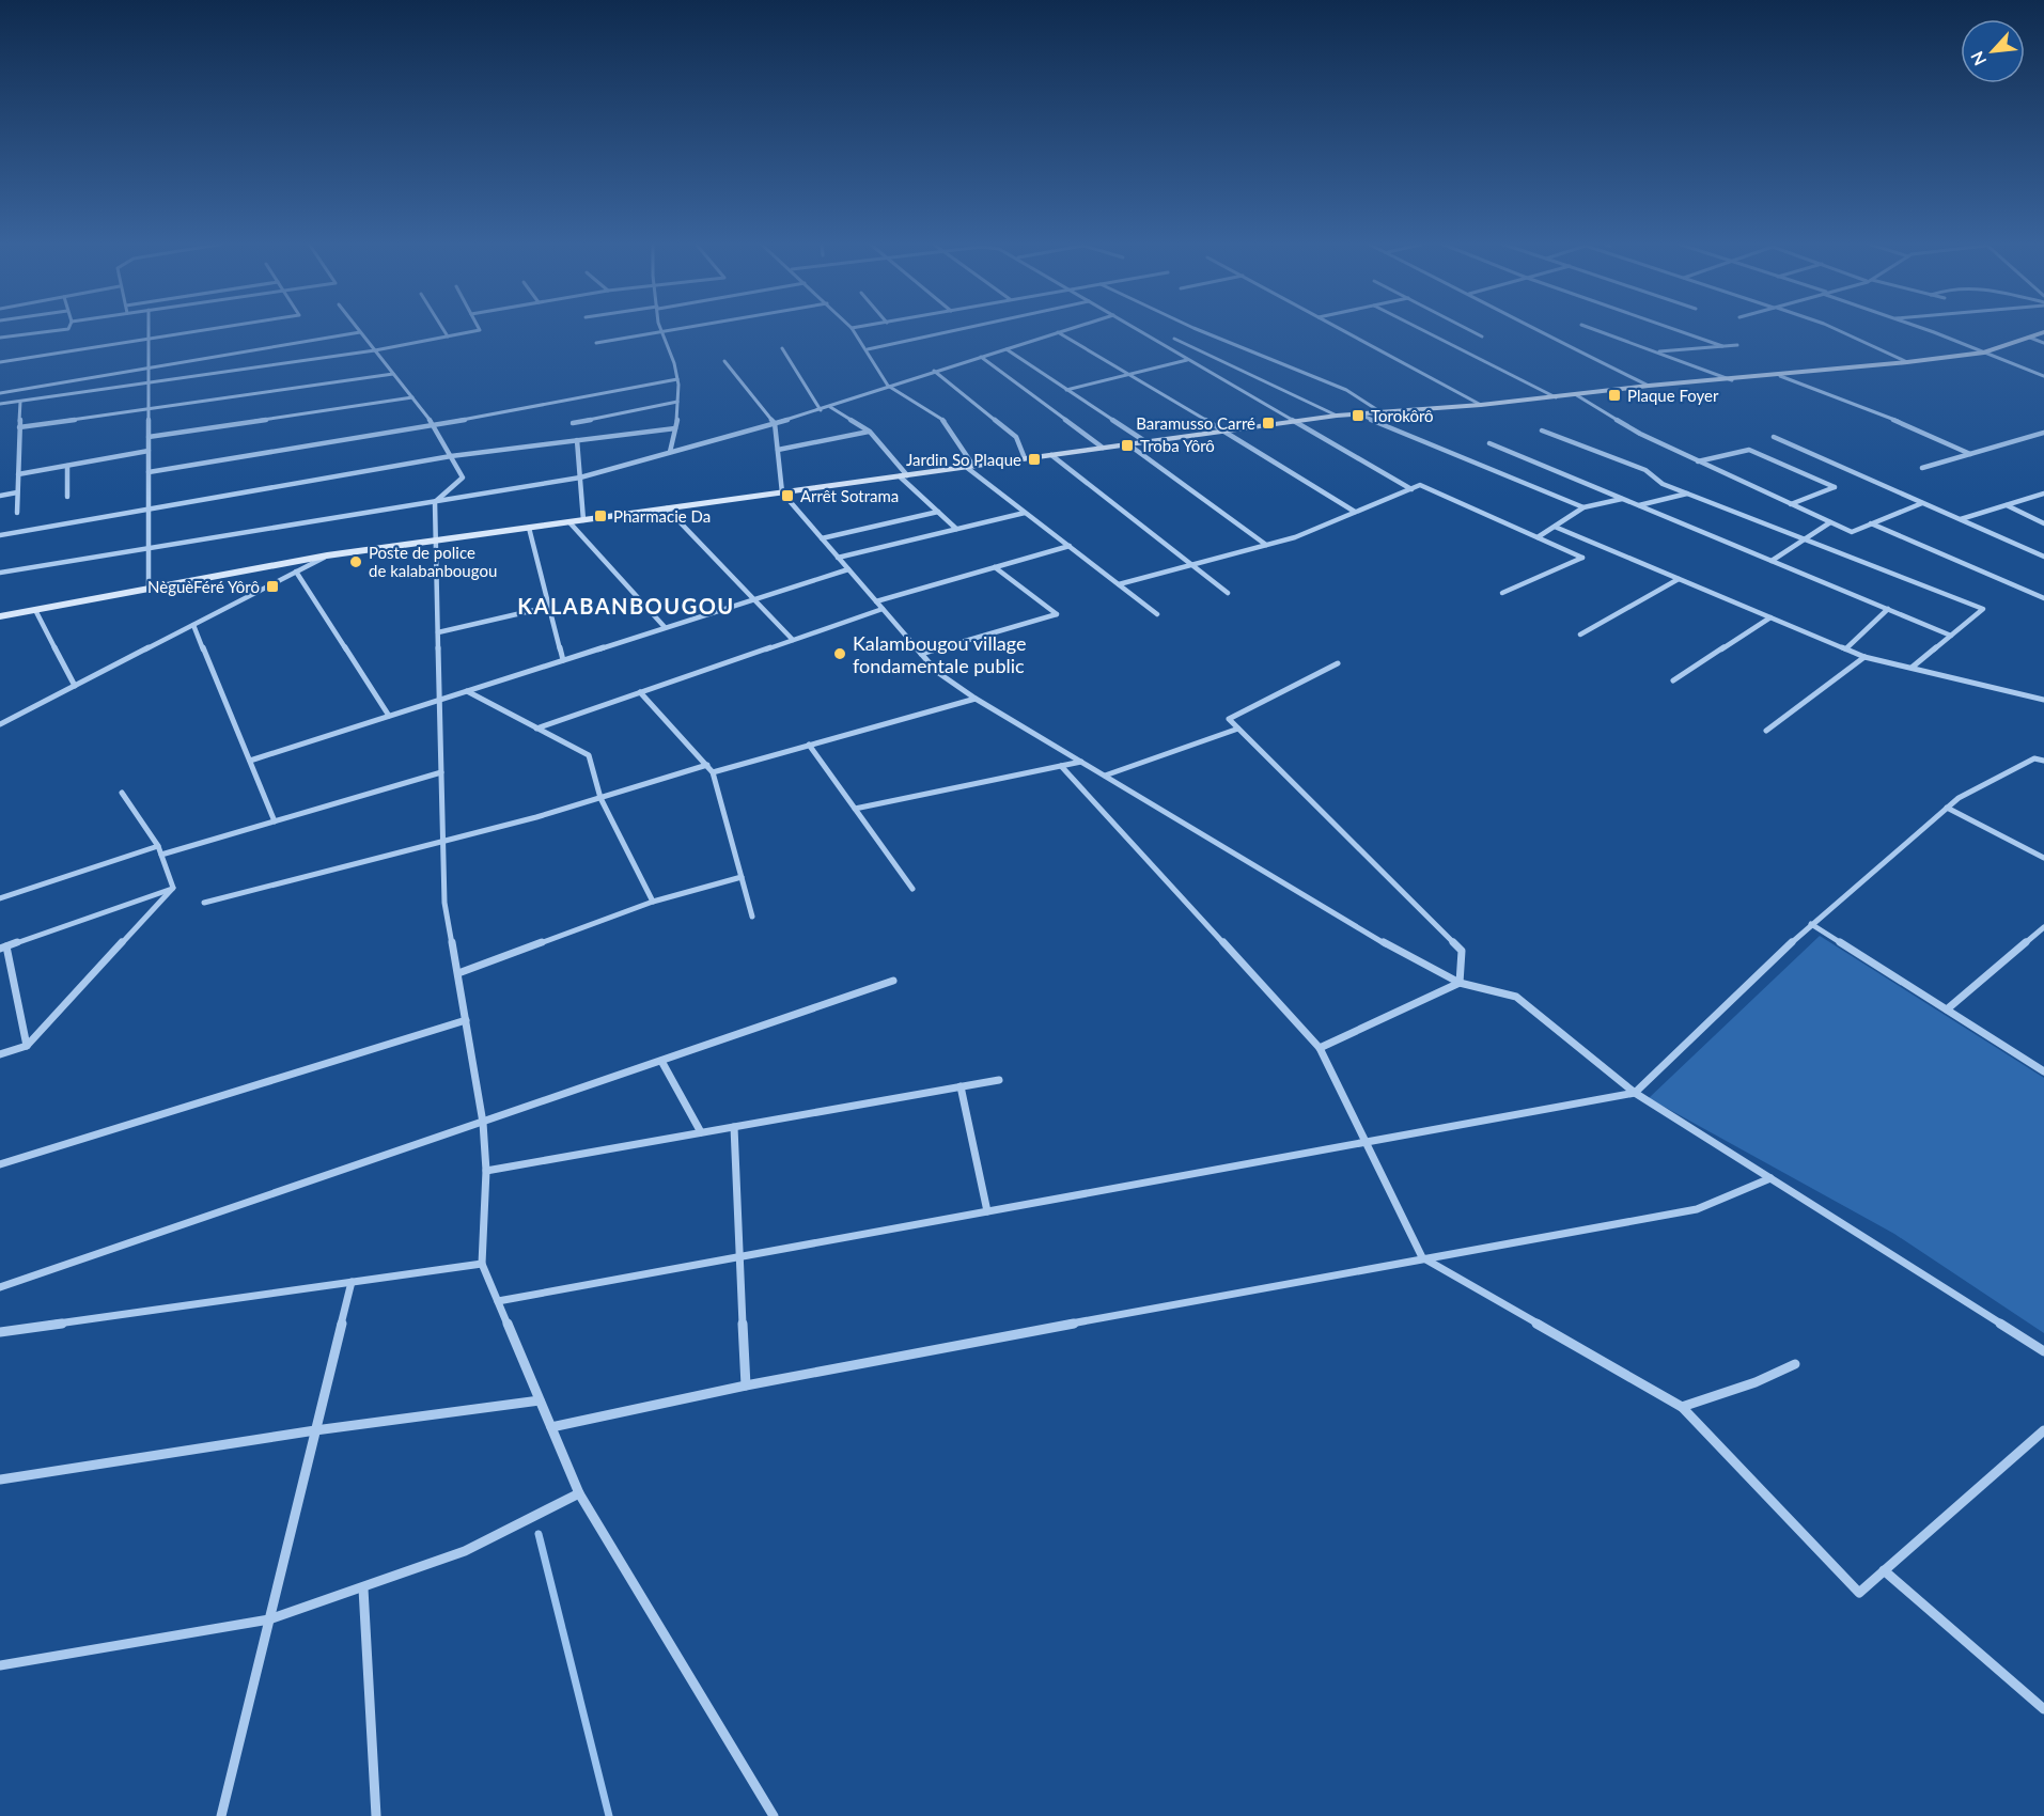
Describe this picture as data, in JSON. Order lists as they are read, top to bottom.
{
  "districts": ["KALABANBOUGOU"],
  "places": {
    "transit": [
      "Plaque Foyer",
      "Torokôrô",
      "Baramusso Carré",
      "Troba Yôrô",
      "Jardin So Plaque",
      "Arrêt Sotrama",
      "Pharmacie Da",
      "NèguèFéré Yôrô"
    ],
    "other": ["Poste de police de kalabanbougou", "Kalambougou village fondamentale public"]
  },
  "north": "bottom left"
}
